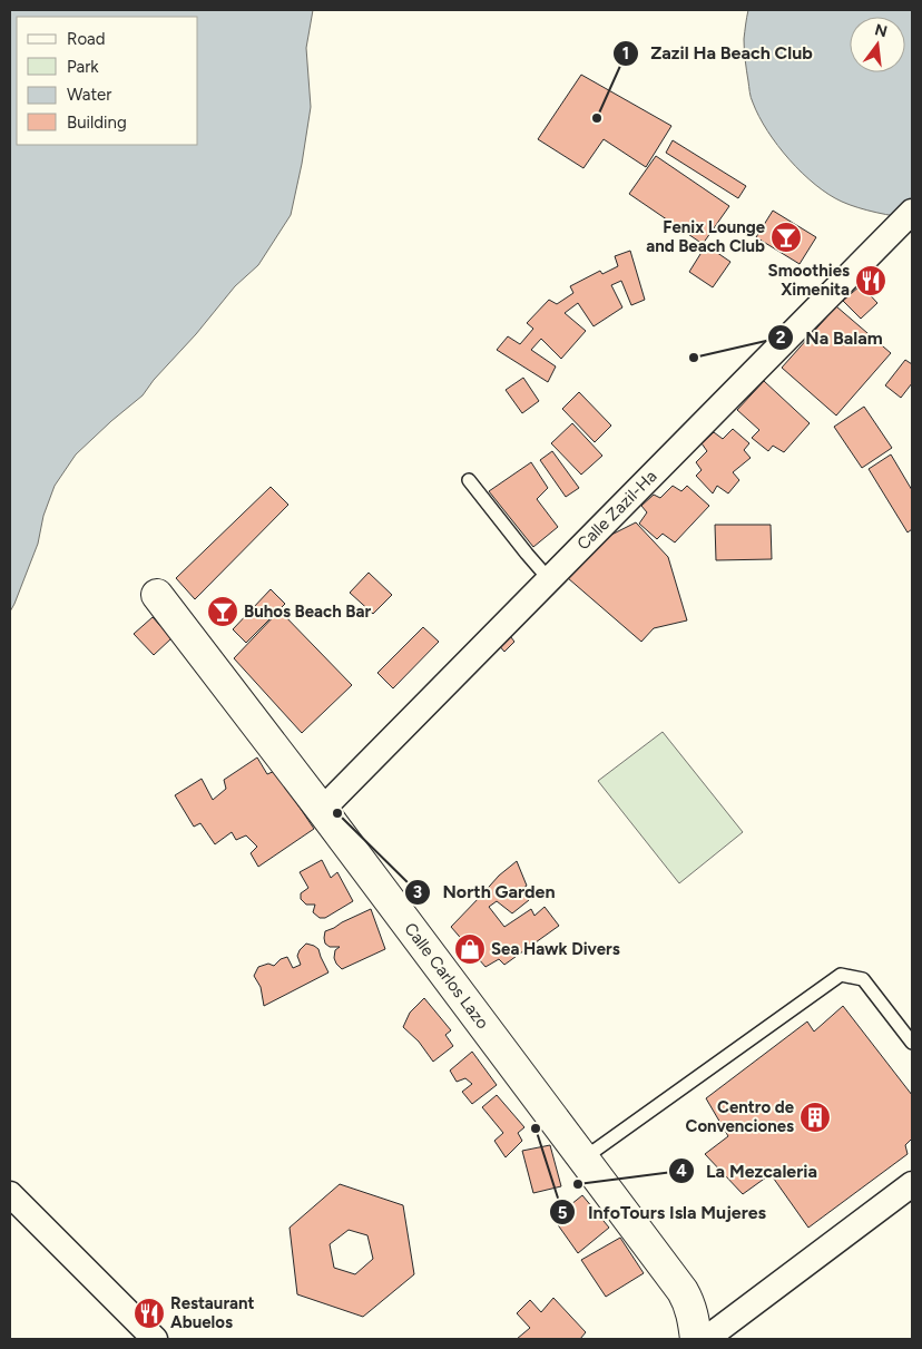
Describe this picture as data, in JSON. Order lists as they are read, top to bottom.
{
  "streets": {
    "street": ["Calle Zazil-Ha", "Calle Carlos Lazo"]
  },
  "crossings": [
    ["Calle Zazil-Ha", "Calle Carlos Lazo"]
  ],
  "places": {
    "other": [
      "Zazil Ha Beach Club",
      "Na Balam",
      "North Garden",
      "InfoTours Isla Mujeres",
      "La Mezcaleria"
    ],
    "bar": ["Fenix Lounge and Beach Club", "Buhos Beach Bar"],
    "restaurant": ["Smoothies Ximenita", "Restaurant Abuelos"],
    "shop": ["Sea Hawk Divers"],
    "building": ["Centro de Convenciones"]
  },
  "legend": [
    "Road",
    "Park",
    "Water",
    "Building"
  ],
  "north": "top"
}
